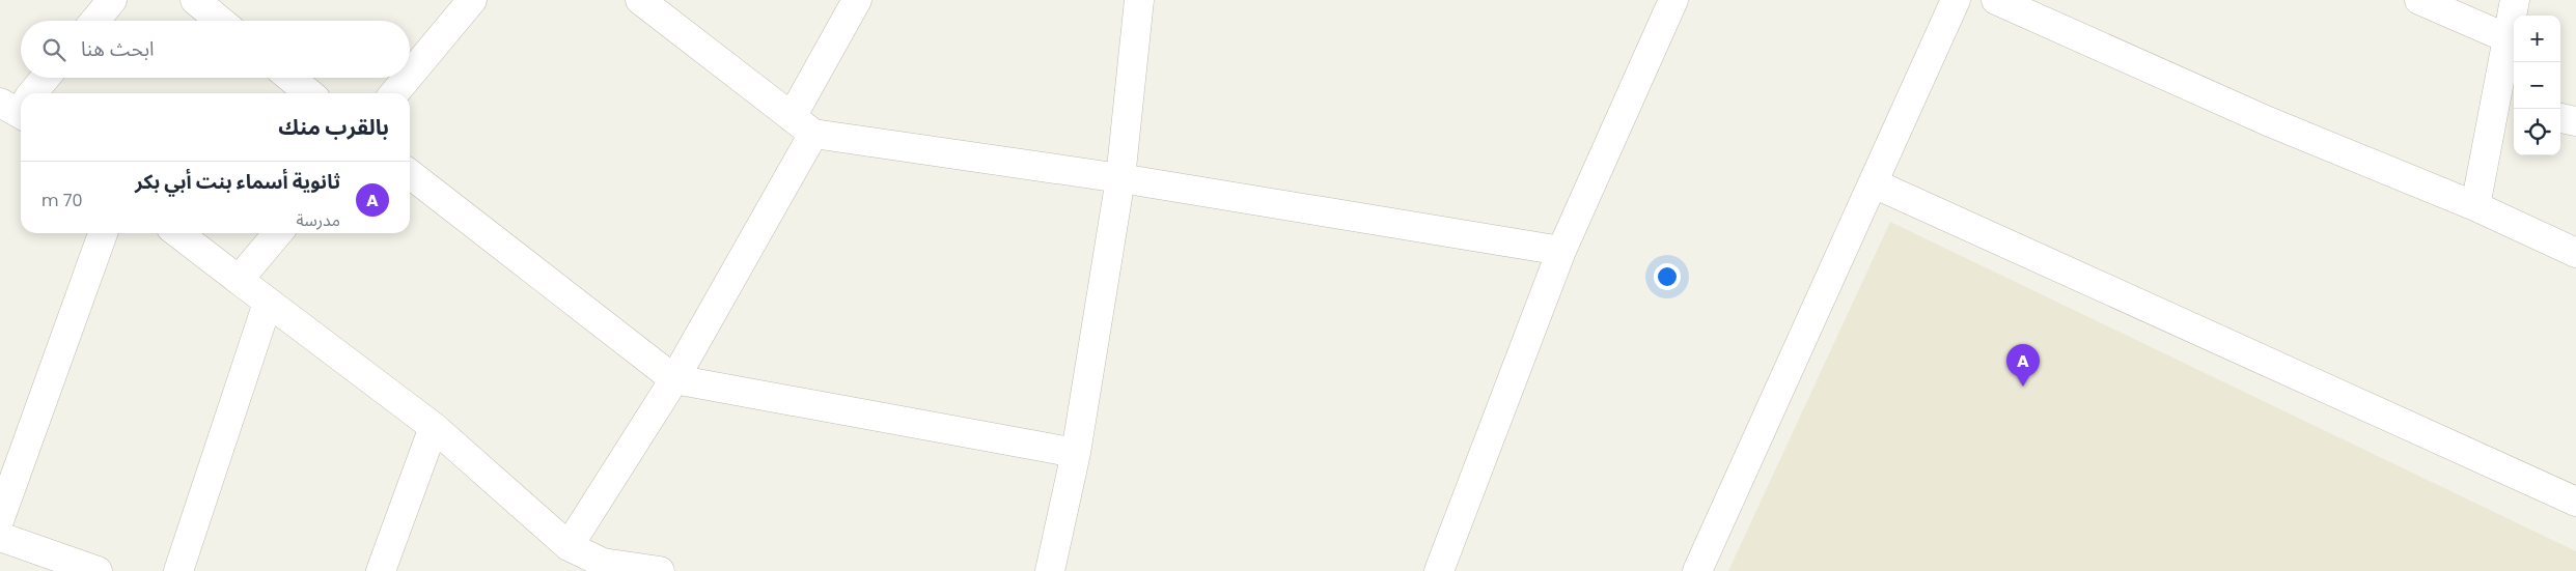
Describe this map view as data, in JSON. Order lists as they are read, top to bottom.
{
  "page": {
    "map_buttons": ["+", "−"],
    "search": "ابحث هنا",
    "heading": "بالقرب منك",
    "list": [
      {
        "mark": "A",
        "name": "ثانوية أسماء بنت أبي بكر",
        "note": "مدرسة",
        "value": "70 m"
      }
    ],
    "pins": "A"
  }
}
